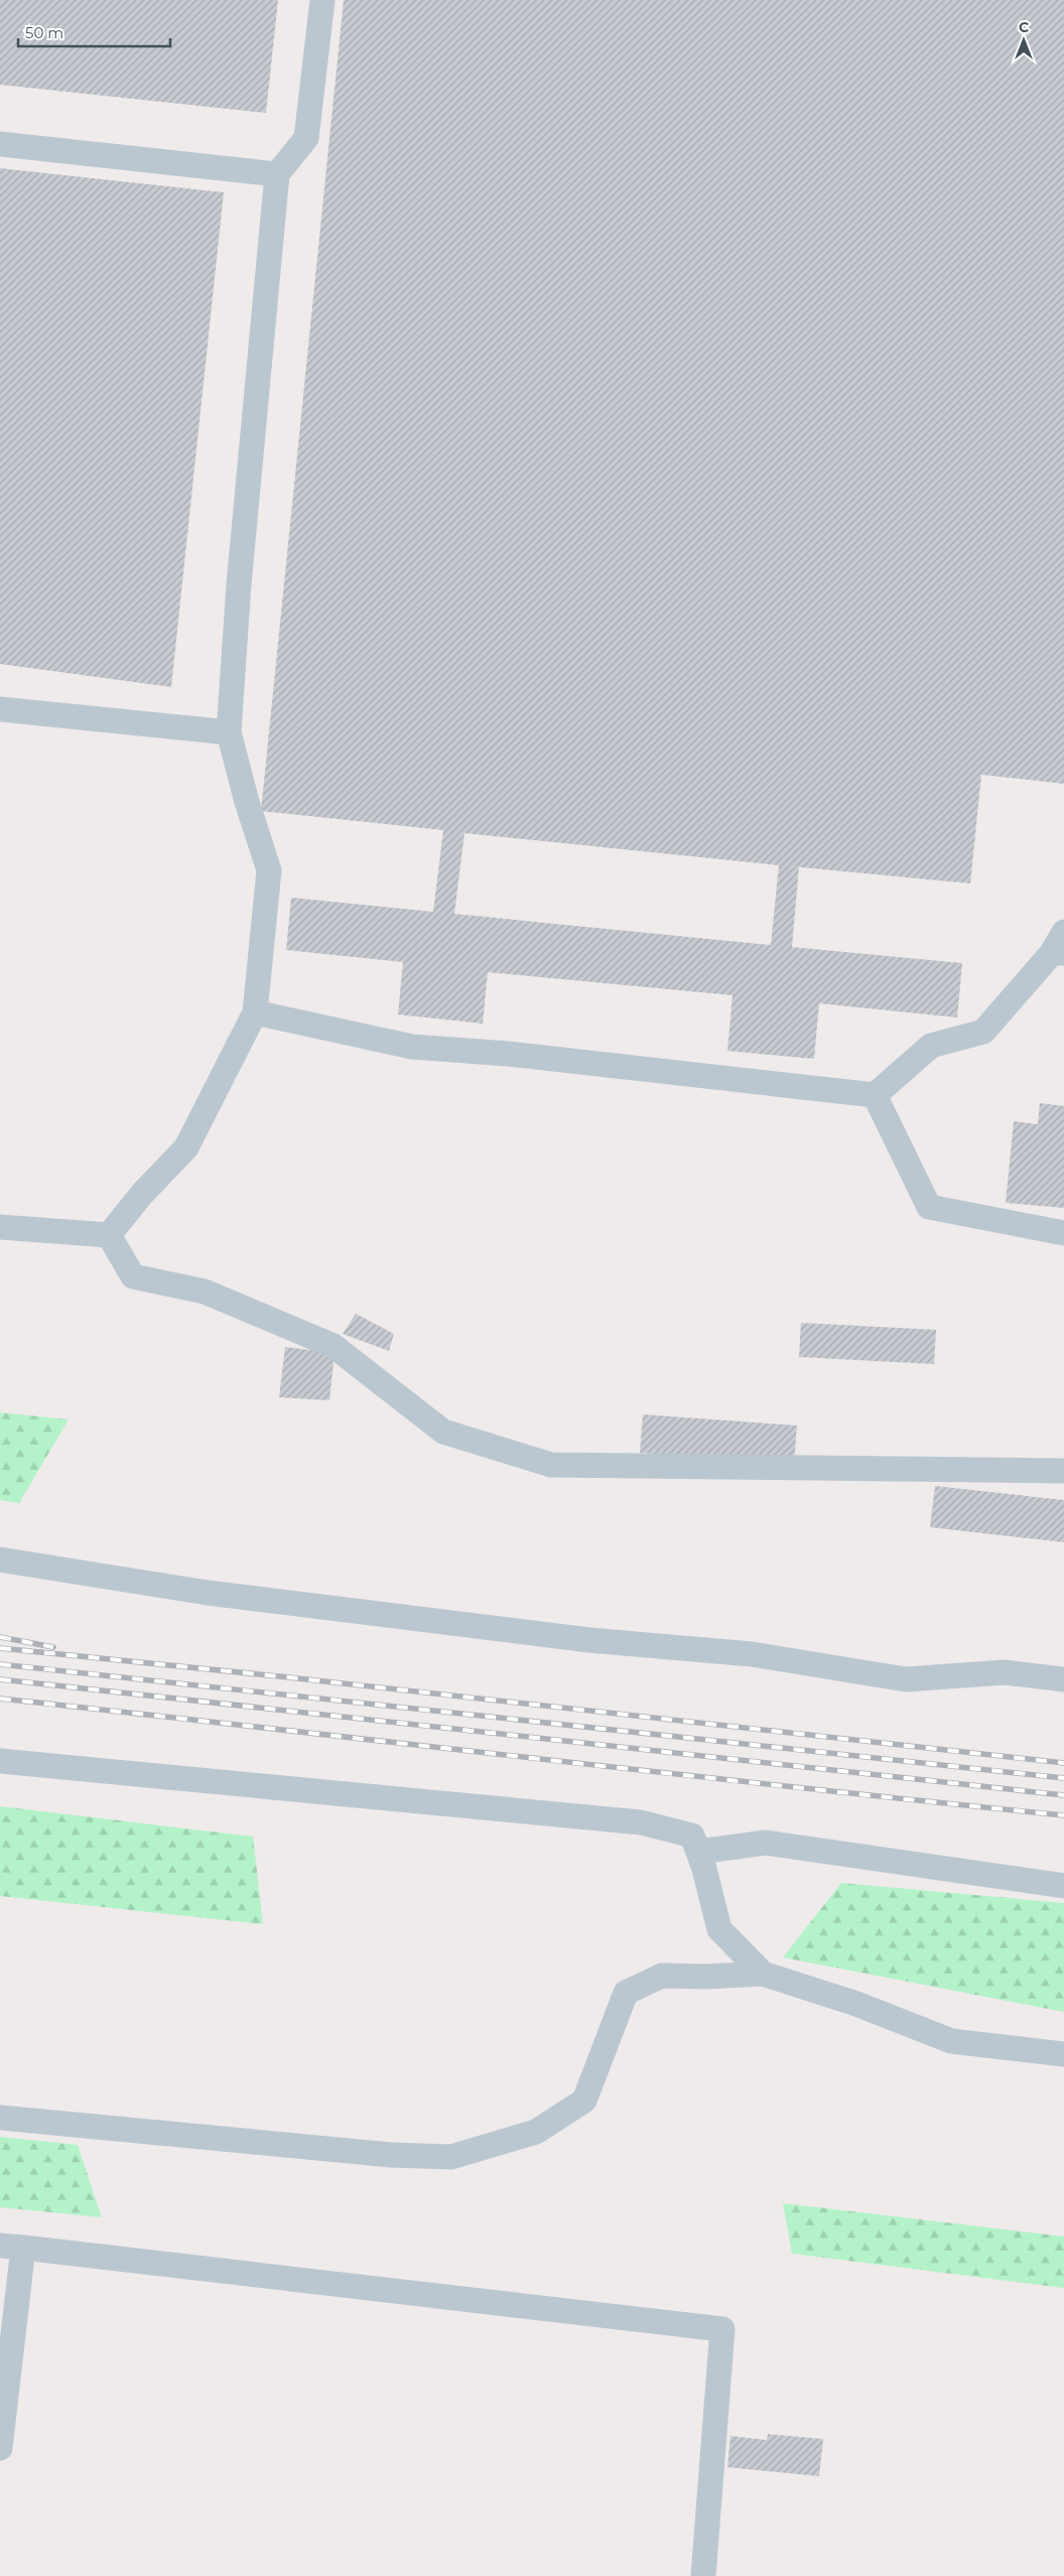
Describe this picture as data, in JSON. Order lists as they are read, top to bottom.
{
  "scale_bar": "50 m",
  "north": "top"
}
